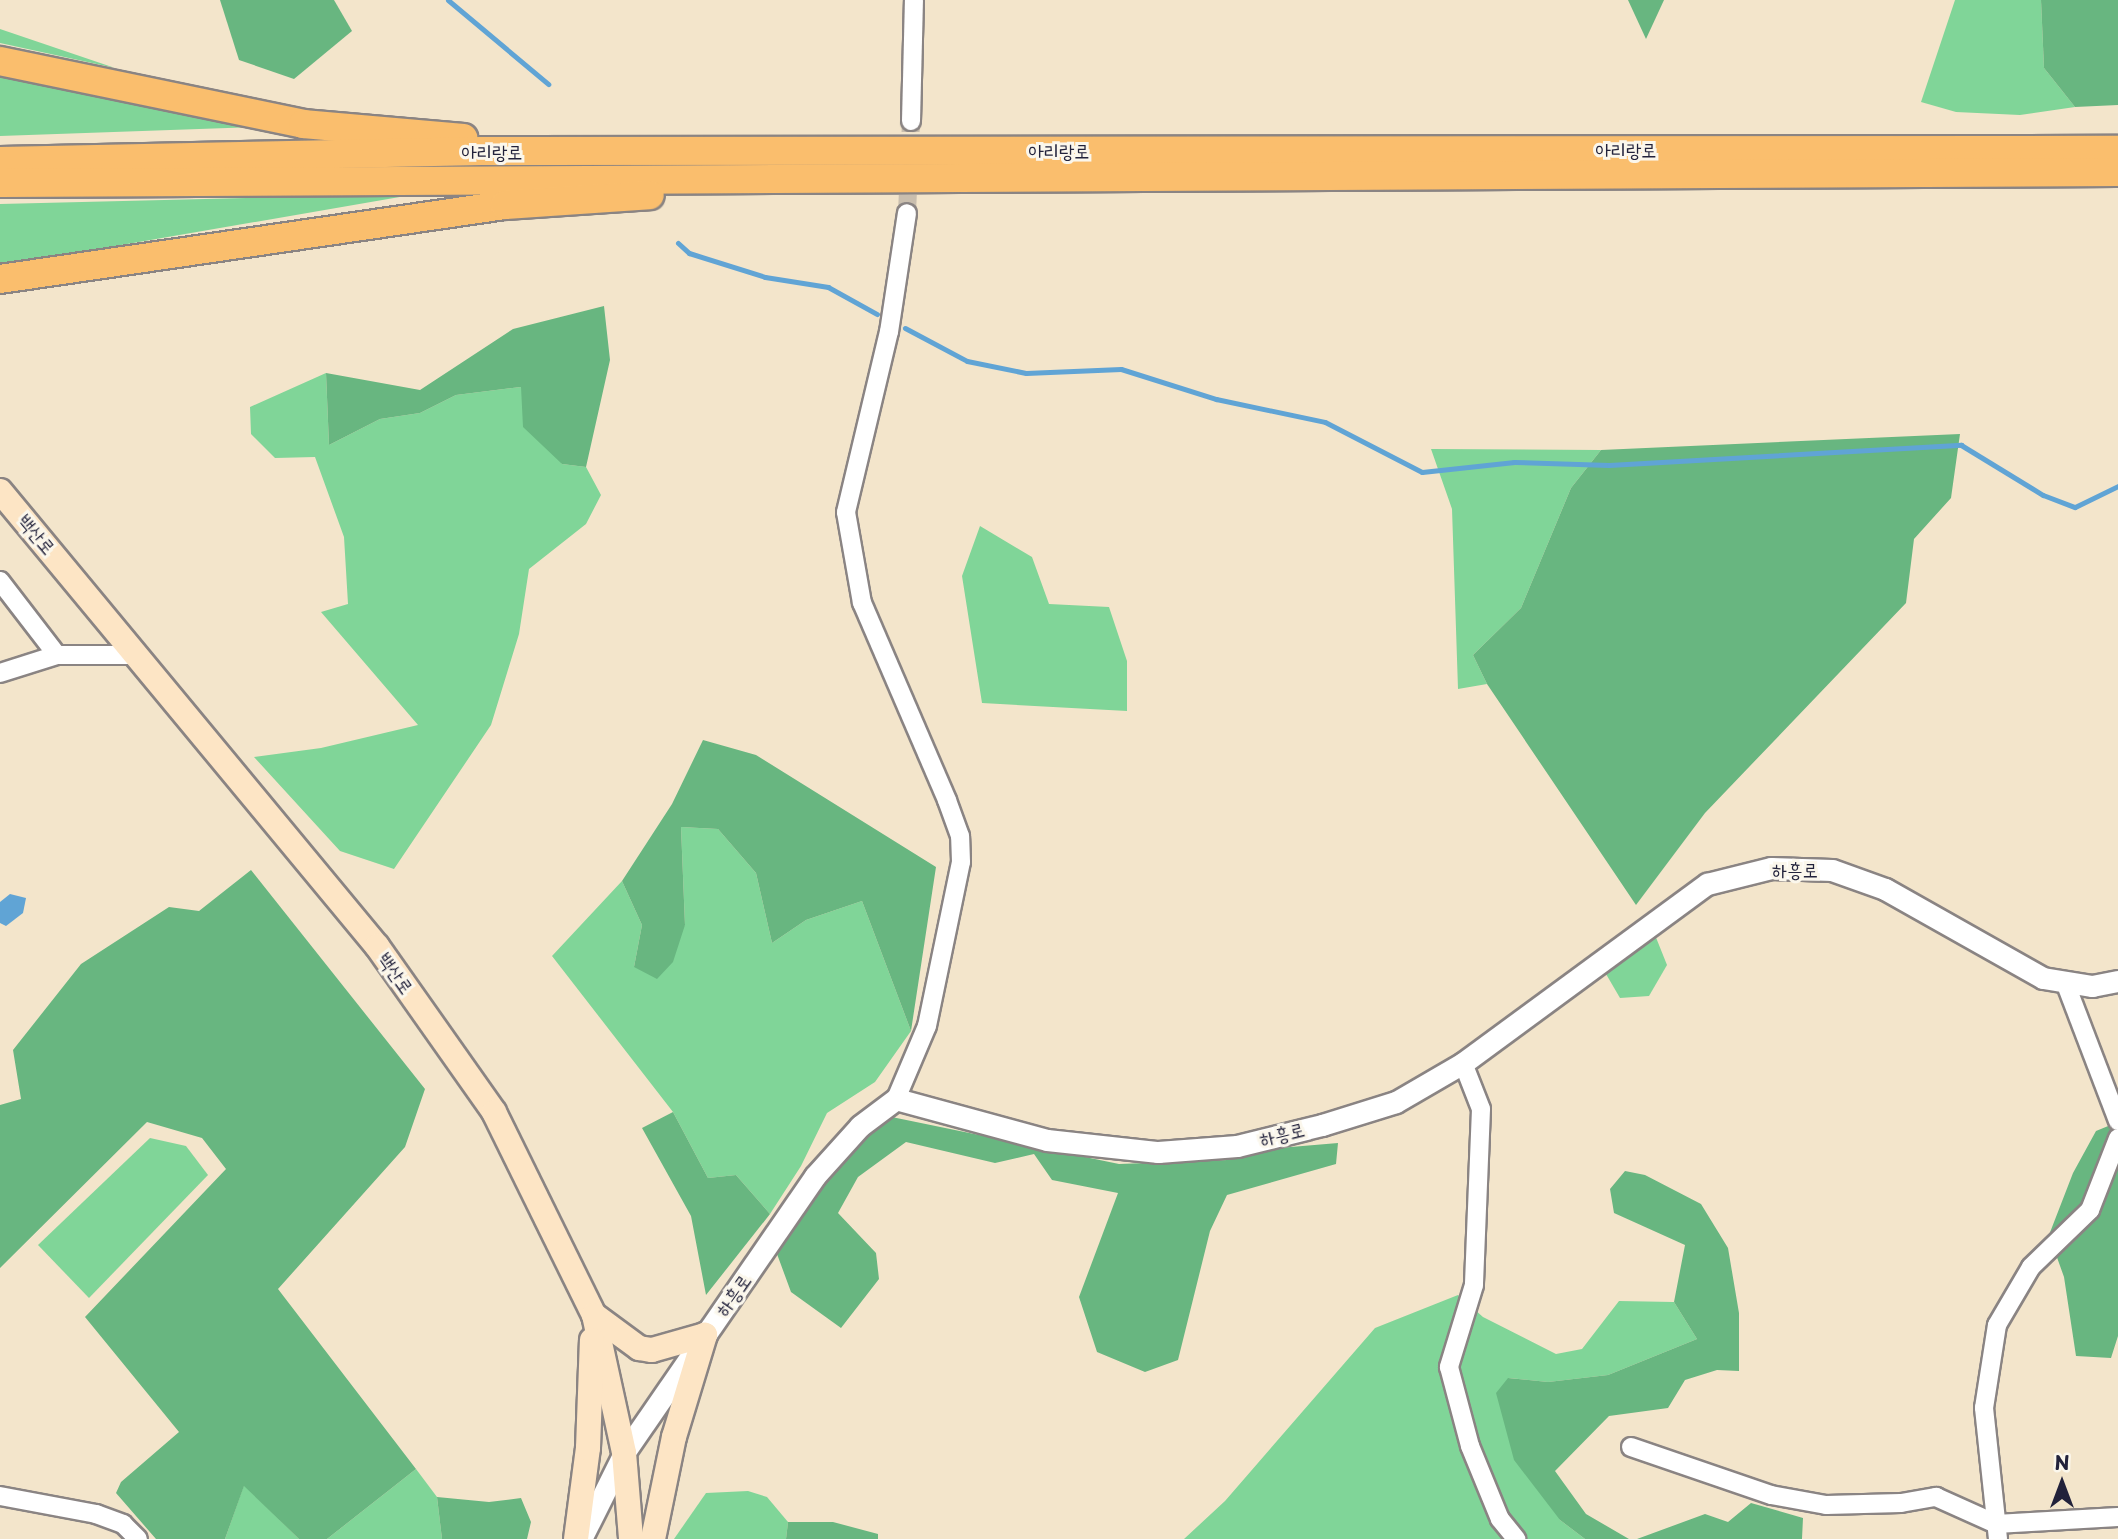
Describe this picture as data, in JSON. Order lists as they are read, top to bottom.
{
  "streets": {
    "highway": ["아리랑로"],
    "main road": ["백산로"],
    "street": ["하흥로"]
  },
  "crossings": [
    ["백산로", "하흥로"]
  ],
  "north": "top"
}
